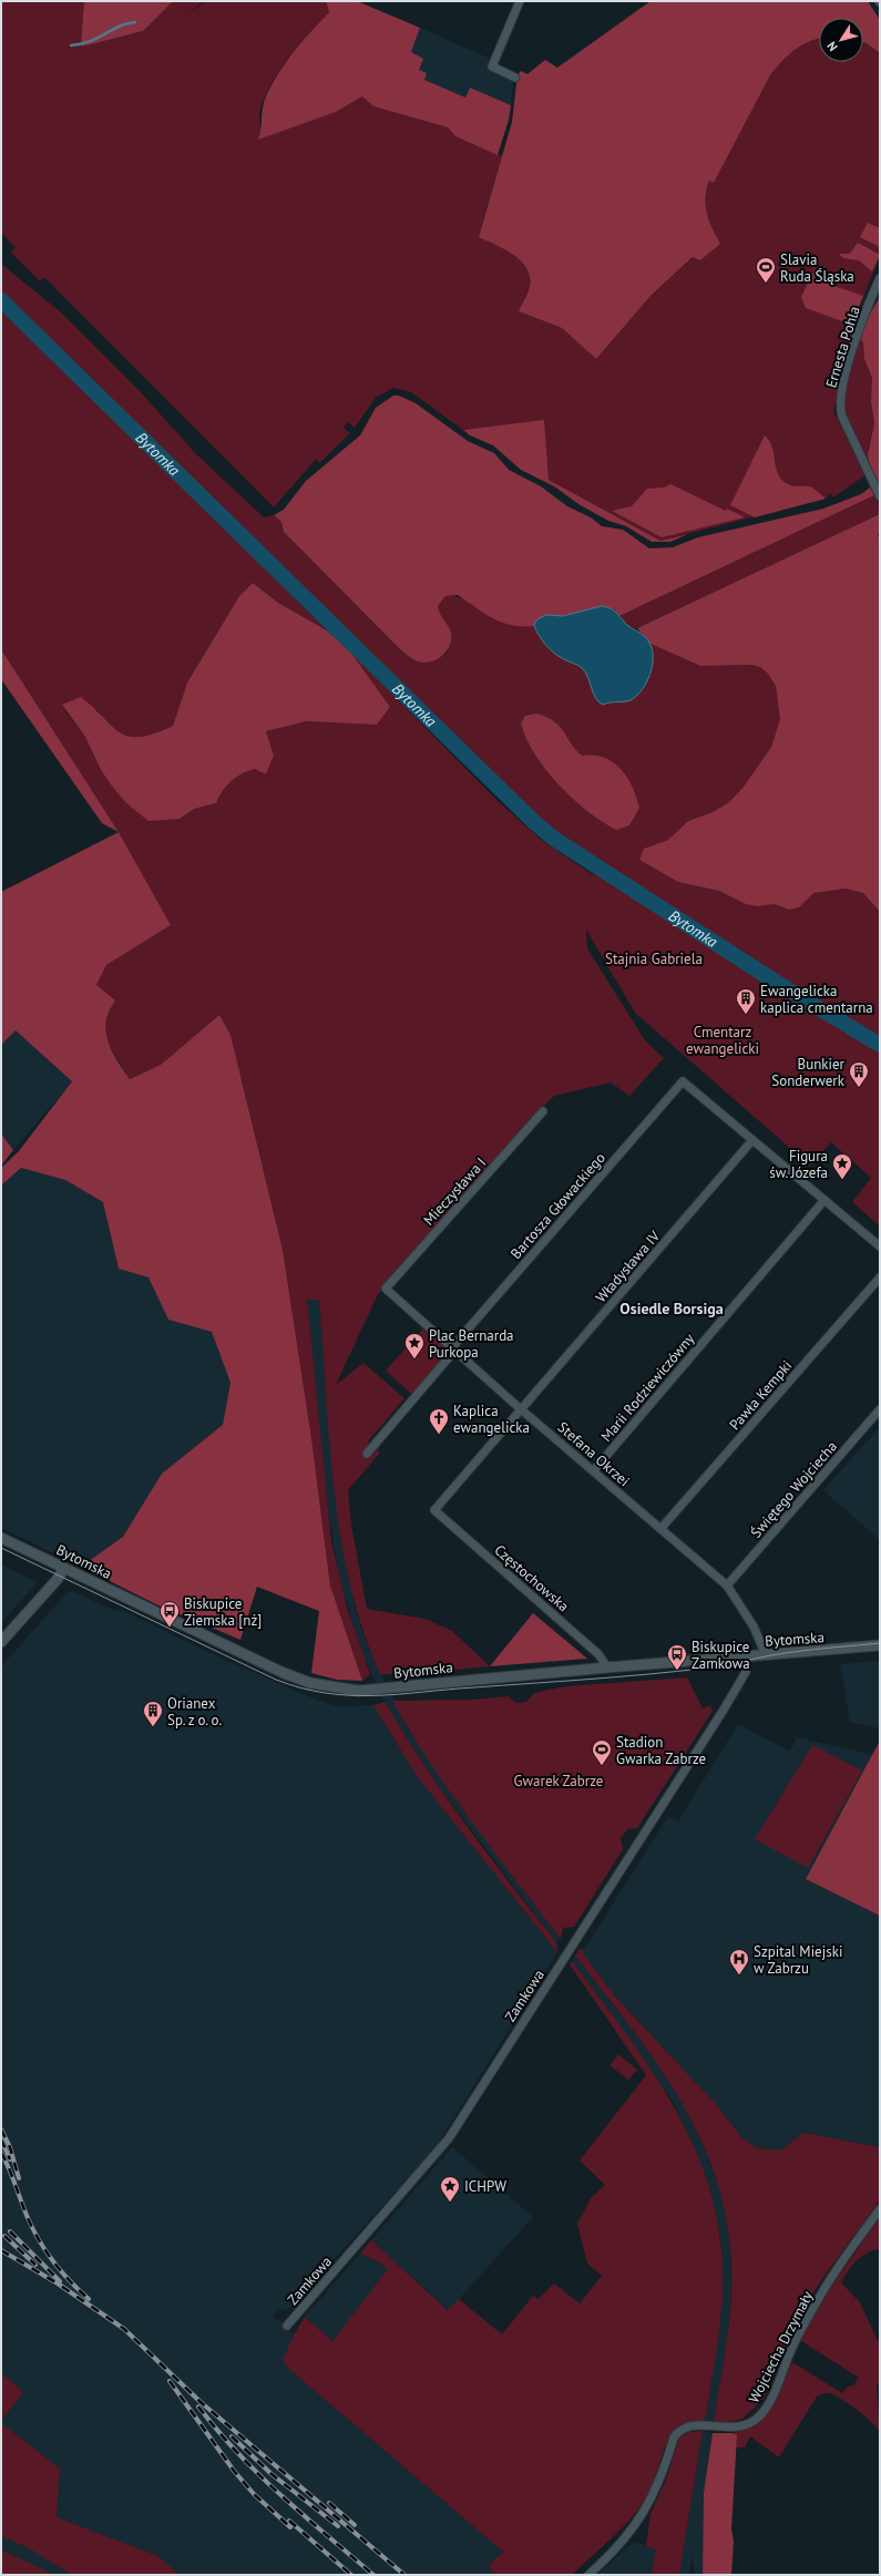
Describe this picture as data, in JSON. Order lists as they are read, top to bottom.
{
  "streets": {
    "street": [
      "Ernesta Pohla",
      "Mieczysława I",
      "Bartosza Głowackiego",
      "Władysława IV",
      "Marii Rodziewiczówny",
      "Pawła Kempki",
      "Stefana Okrzei",
      "Świętego Wojciecha",
      "Bytomska",
      "Częstochowska",
      "Zamkowa",
      "Wojciecha Drzymały"
    ]
  },
  "crossings": [
    ["Mieczysława I", "Stefana Okrzei"],
    ["Bartosza Głowackiego", "Władysława IV"],
    ["Bartosza Głowackiego", "Stefana Okrzei"],
    ["Władysława IV", "Stefana Okrzei"],
    ["Władysława IV", "Częstochowska"],
    ["Marii Rodziewiczówny", "Stefana Okrzei"],
    ["Pawła Kempki", "Stefana Okrzei"],
    ["Stefana Okrzei", "Świętego Wojciecha"],
    ["Stefana Okrzei", "Bytomska"],
    ["Bytomska", "Częstochowska"],
    ["Bytomska", "Zamkowa"]
  ],
  "districts": ["Osiedle Borsiga"],
  "water": ["Bytomka"],
  "parks": ["Stajnia Gabriela", "Cmentarz ewangelicki", "Gwarek Zabrze"],
  "places": {
    "sports": ["Slavia Ruda Śląska", "Stadion Gwarka Zabrze"],
    "building": ["Ewangelicka kaplica cmentarna", "Bunkier Sonderwerk", "Orianex Sp. z o. o."],
    "place": ["Figura św. Józefa", "Plac Bernarda Purkopa", "ICHPW"],
    "church": ["Kaplica ewangelicka"],
    "bus stop": ["Biskupice Ziemska [nż]", "Biskupice Zamkowa"],
    "hospital": ["Szpital Miejski w Zabrzu"]
  },
  "north": "bottom left"
}
